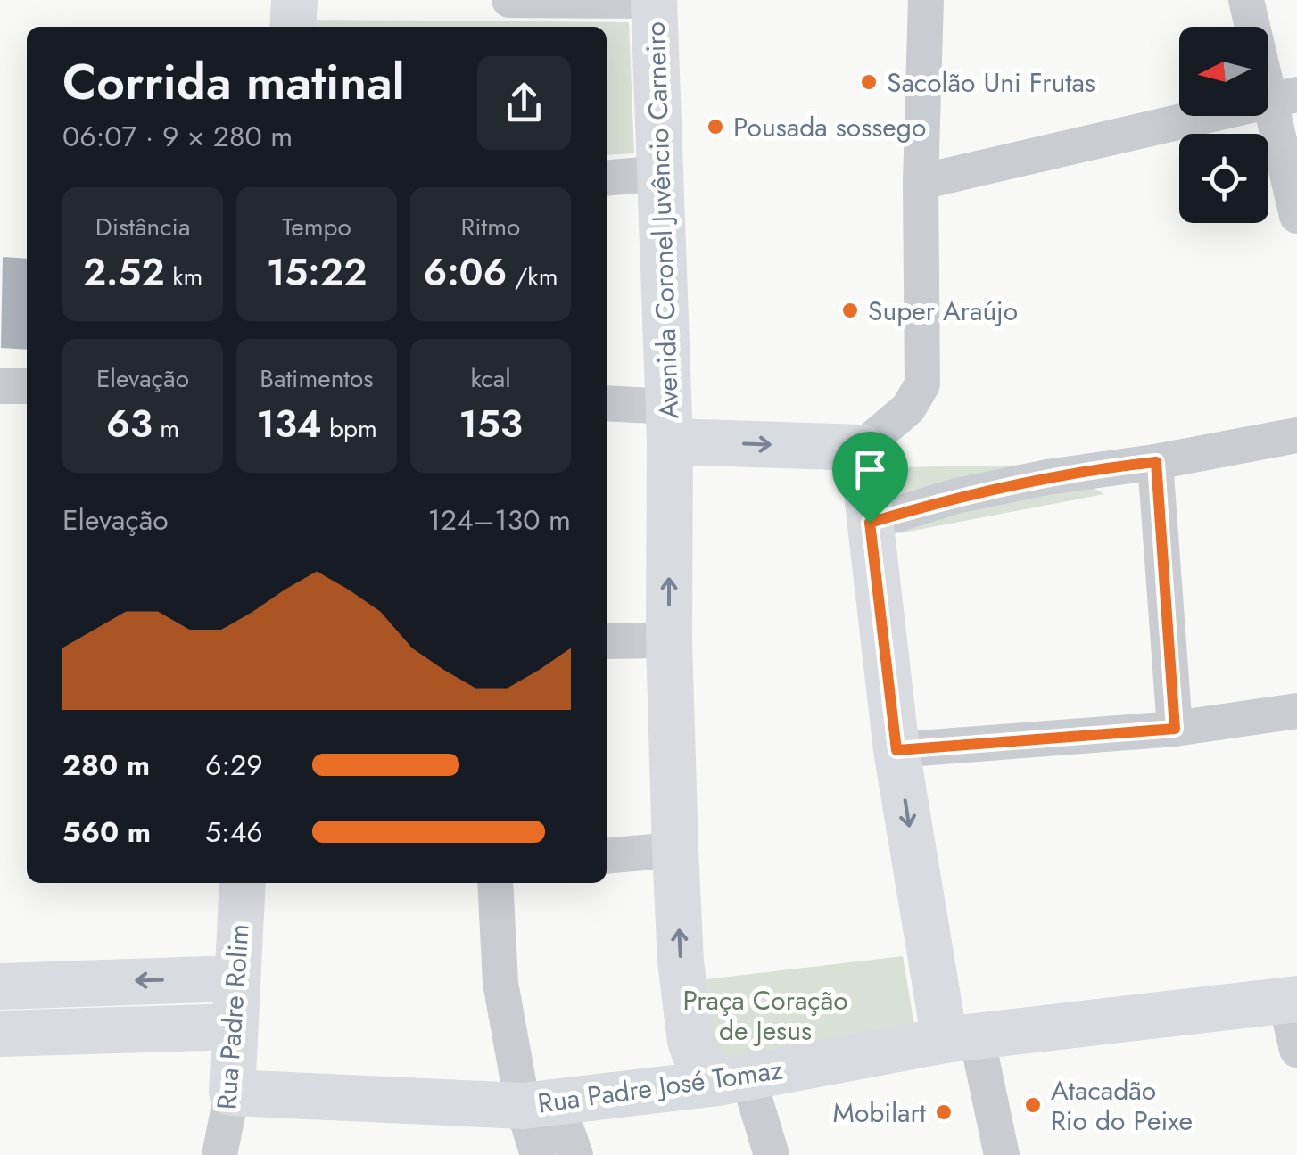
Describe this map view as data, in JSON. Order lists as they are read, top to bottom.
{
  "streets": {
    "main road": ["Avenida Coronel Juvêncio Carneiro", "Rua Padre Rolim", "Rua Padre José Tomaz"]
  },
  "crossings": [
    ["Avenida Coronel Juvêncio Carneiro", "Rua Padre José Tomaz"],
    ["Rua Padre Rolim", "Rua Padre José Tomaz"]
  ],
  "parks": ["Praça Coração de Jesus"],
  "places": [
    "Sacolão Uni Frutas",
    "Pousada sossego",
    "Super Araújo",
    "Atacadão Rio do Peixe",
    "Mobilart"
  ],
  "north": "left",
  "page": {
    "heading": ["Corrida matinal", "06:07 · 9 × 280 m"],
    "stats": [
      ["Distância", "2.52 km"],
      ["Tempo", "15:22"],
      ["Ritmo", "6:06 /km"],
      ["Elevação", "63 m"],
      ["Batimentos", "134 bpm"],
      ["kcal", "153"]
    ],
    "chart": ["Elevação", "124–130 m"],
    "list": [
      {
        "name": "280 m",
        "note": "6:29"
      },
      {
        "name": "560 m",
        "note": "5:46"
      }
    ]
  }
}
